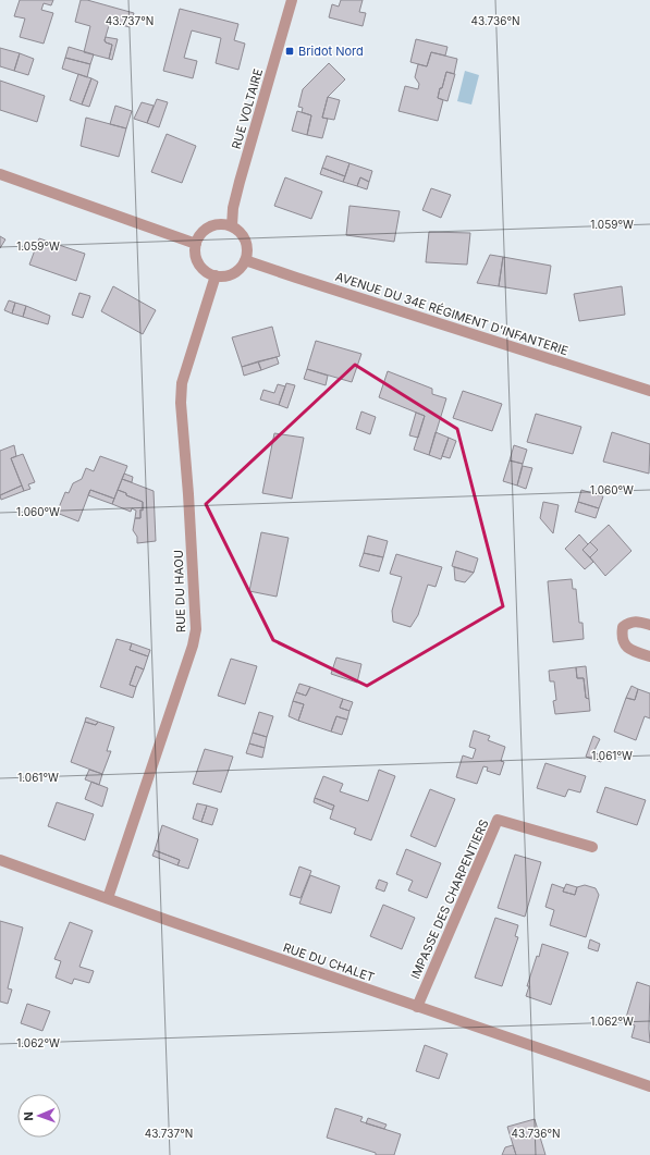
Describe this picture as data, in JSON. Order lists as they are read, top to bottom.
{
  "streets": {
    "street": [
      "RUE VOLTAIRE",
      "AVENUE DU 34E RÉGIMENT D'INFANTERIE",
      "RUE DU HAOU",
      "IMPASSE DES CHARPENTIERS",
      "RUE DU CHALET"
    ]
  },
  "crossings": [
    ["RUE VOLTAIRE", "AVENUE DU 34E RÉGIMENT D'INFANTERIE"],
    ["RUE VOLTAIRE", "RUE DU HAOU"],
    ["AVENUE DU 34E RÉGIMENT D'INFANTERIE", "RUE DU HAOU"],
    ["RUE DU HAOU", "RUE DU CHALET"],
    ["IMPASSE DES CHARPENTIERS", "RUE DU CHALET"]
  ],
  "places": {
    "transit": ["Bridot Nord"]
  },
  "north": "left",
  "coordinates": [
    "43.737°N",
    "43.736°N",
    "1.059°W",
    "1.060°W",
    "1.061°W",
    "1.062°W"
  ]
}
